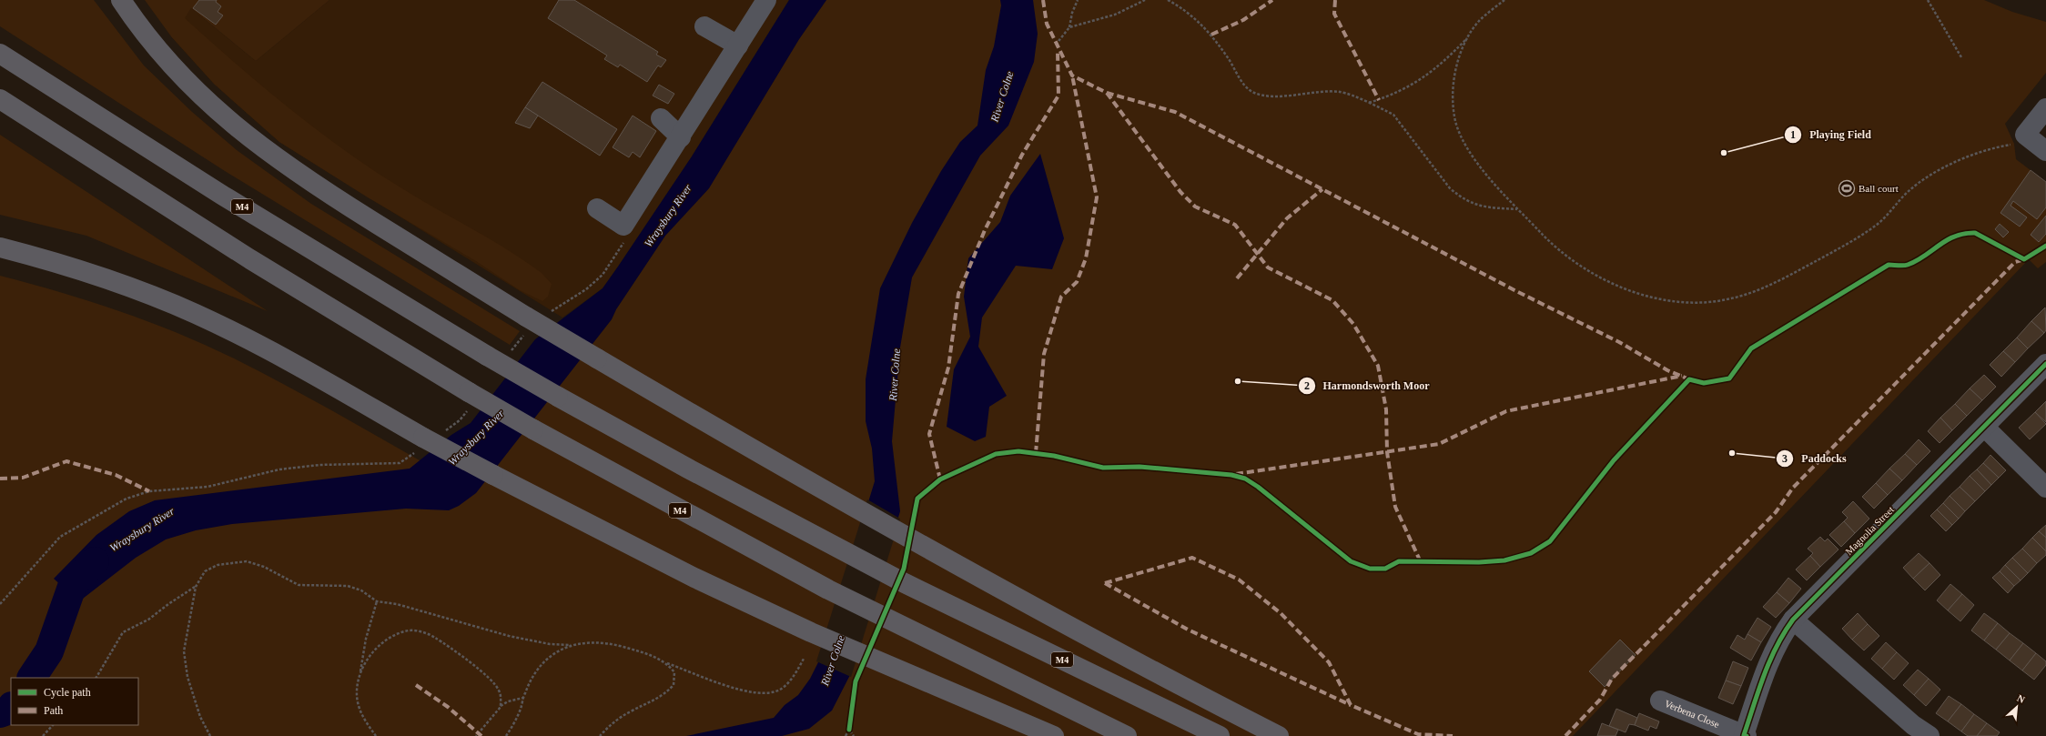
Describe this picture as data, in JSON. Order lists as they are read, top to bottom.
{
  "streets": {
    "highway": ["M4"],
    "street": ["Magnolia Street", "Verbena Close"]
  },
  "crossings": [
    ["Magnolia Street", "Verbena Close"]
  ],
  "water": ["River Colne", "Wraysbury River"],
  "places": {
    "other": ["Playing Field", "Harmondsworth Moor", "Paddocks"],
    "sports": ["Ball court"]
  },
  "legend": ["Cycle path", "Path"],
  "north": "top right"
}
